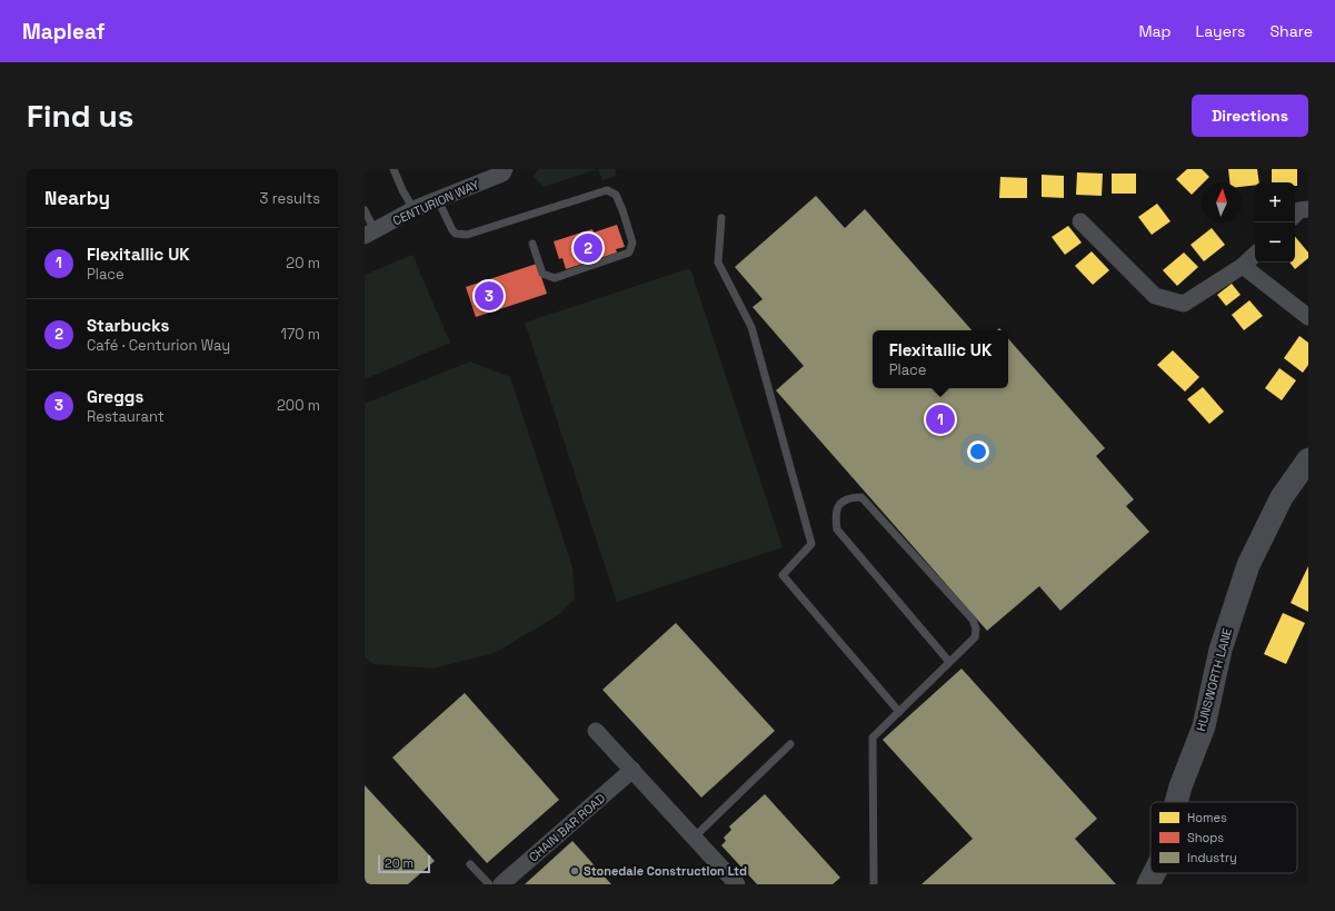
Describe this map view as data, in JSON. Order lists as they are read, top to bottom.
{
  "streets": {
    "main road": ["HUNSWORTH LANE"],
    "street": ["CENTURION WAY", "CHAIN BAR ROAD"]
  },
  "places": ["Stonedale Construction Ltd"],
  "legend": ["Homes", "Shops", "Industry"],
  "scale_bar": "20 m",
  "north": "top",
  "page": {
    "header": "Mapleaf",
    "nav": ["Map", "Layers", "Share"],
    "buttons": "Directions",
    "title": "Find us",
    "heading": ["Nearby", "3 results"],
    "map_buttons": ["+", "−"],
    "list": [
      {
        "mark": "1",
        "name": "Flexitallic UK",
        "note": "Place",
        "value": "20 m"
      },
      {
        "mark": "2",
        "name": "Starbucks",
        "note": "Café · Centurion Way",
        "value": "170 m"
      },
      {
        "mark": "3",
        "name": "Greggs",
        "note": "Restaurant",
        "value": "200 m"
      }
    ],
    "pins": ["2", "3", "1"],
    "popup": ["Flexitallic UK", "Place"],
    "scale": "20 m"
  }
}
